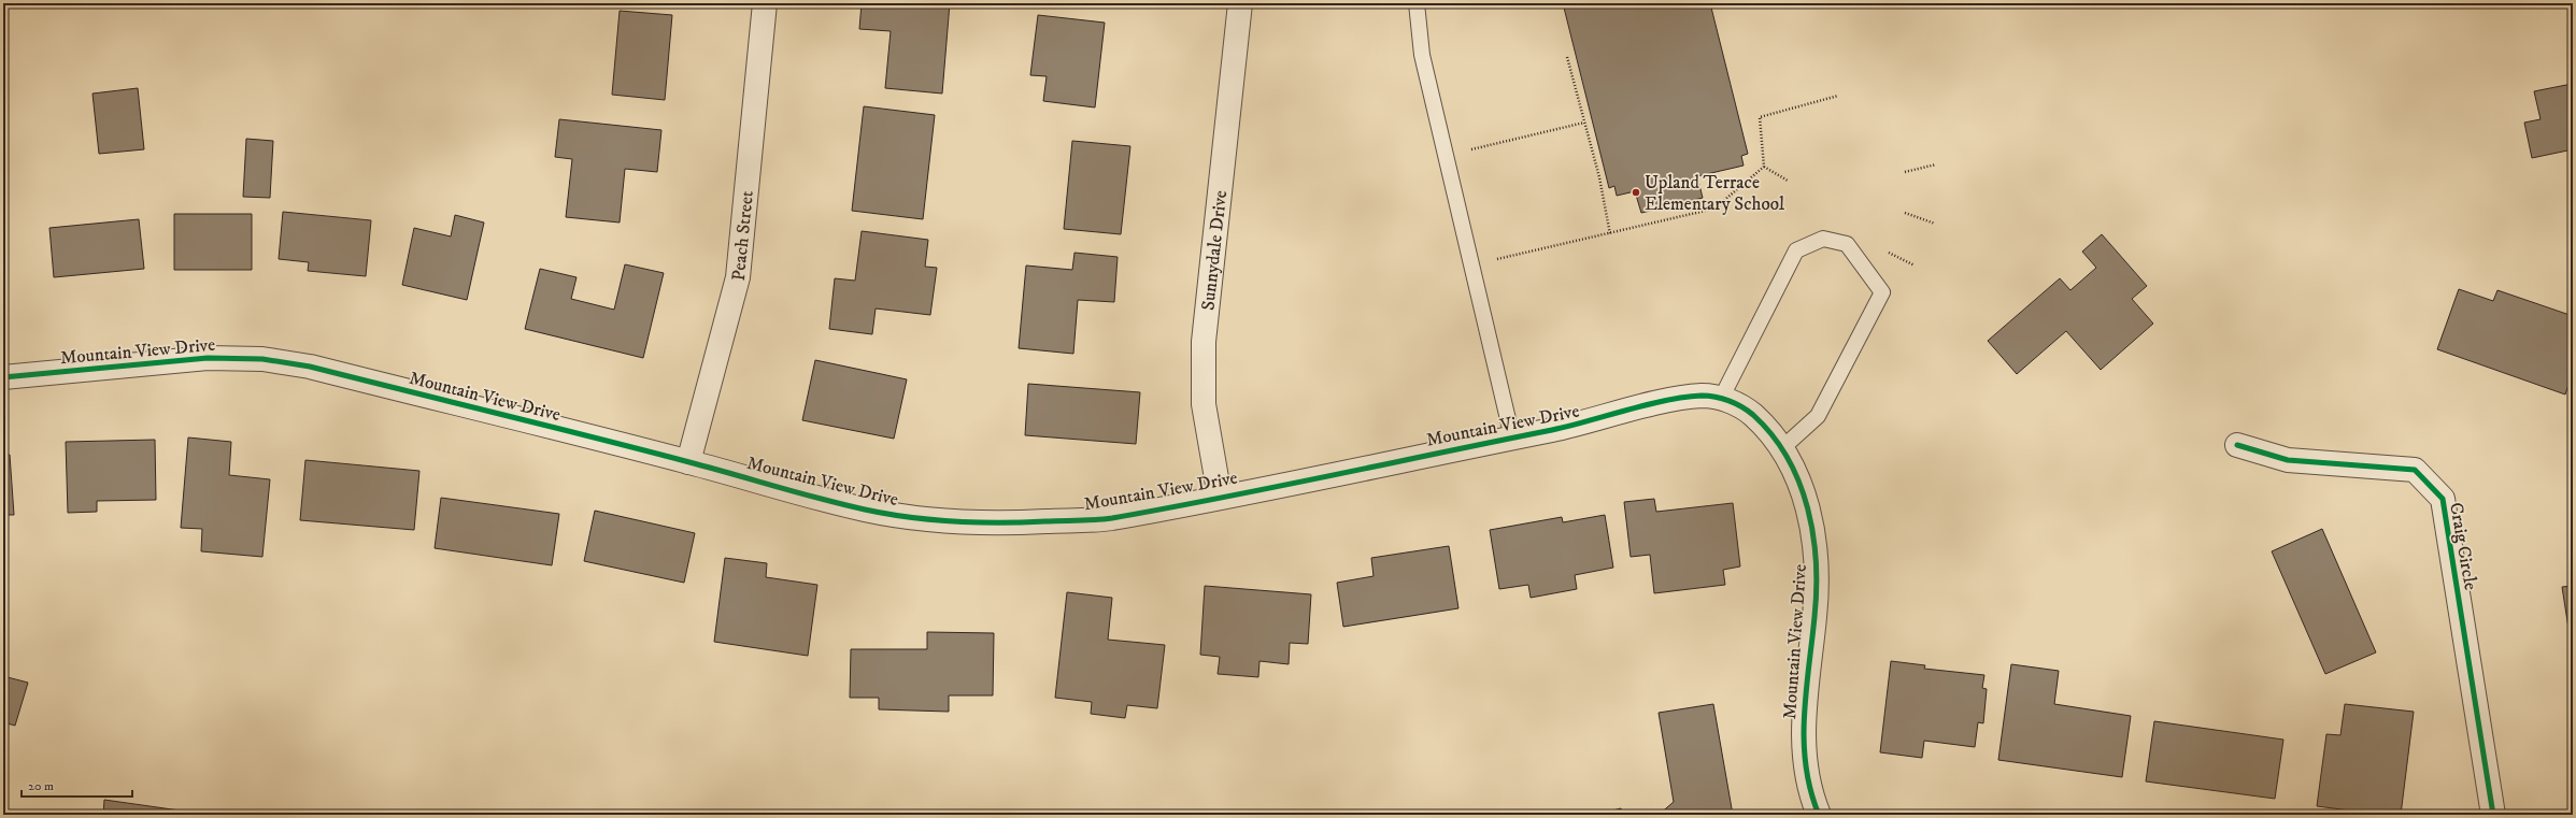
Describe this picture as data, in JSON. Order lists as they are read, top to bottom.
{
  "streets": {
    "street": [
      "Peach Street",
      "Sunnydale Drive",
      "Mountain View Drive",
      "Craig Circle"
    ]
  },
  "crossings": [
    ["Peach Street", "Mountain View Drive"],
    ["Sunnydale Drive", "Mountain View Drive"]
  ],
  "places": ["Upland Terrace Elementary School"],
  "scale_bar": "20 m"
}
